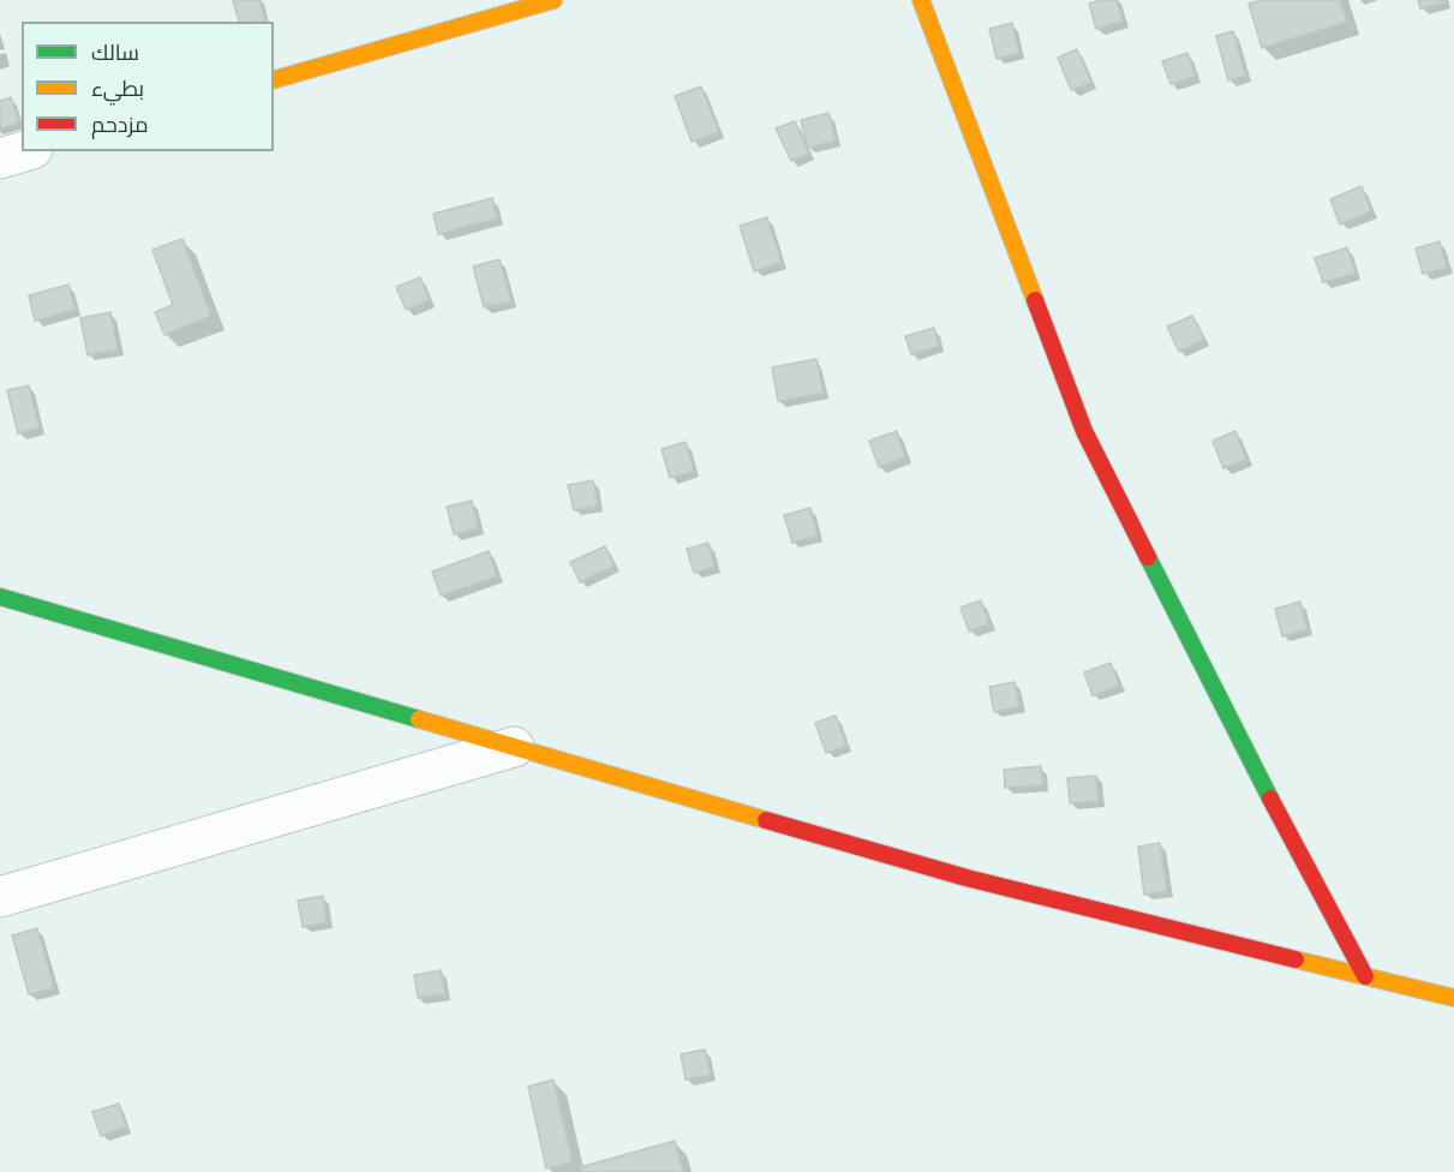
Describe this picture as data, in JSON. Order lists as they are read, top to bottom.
{
  "legend": ["سالك", "بطيء", "مزدحم"]
}
